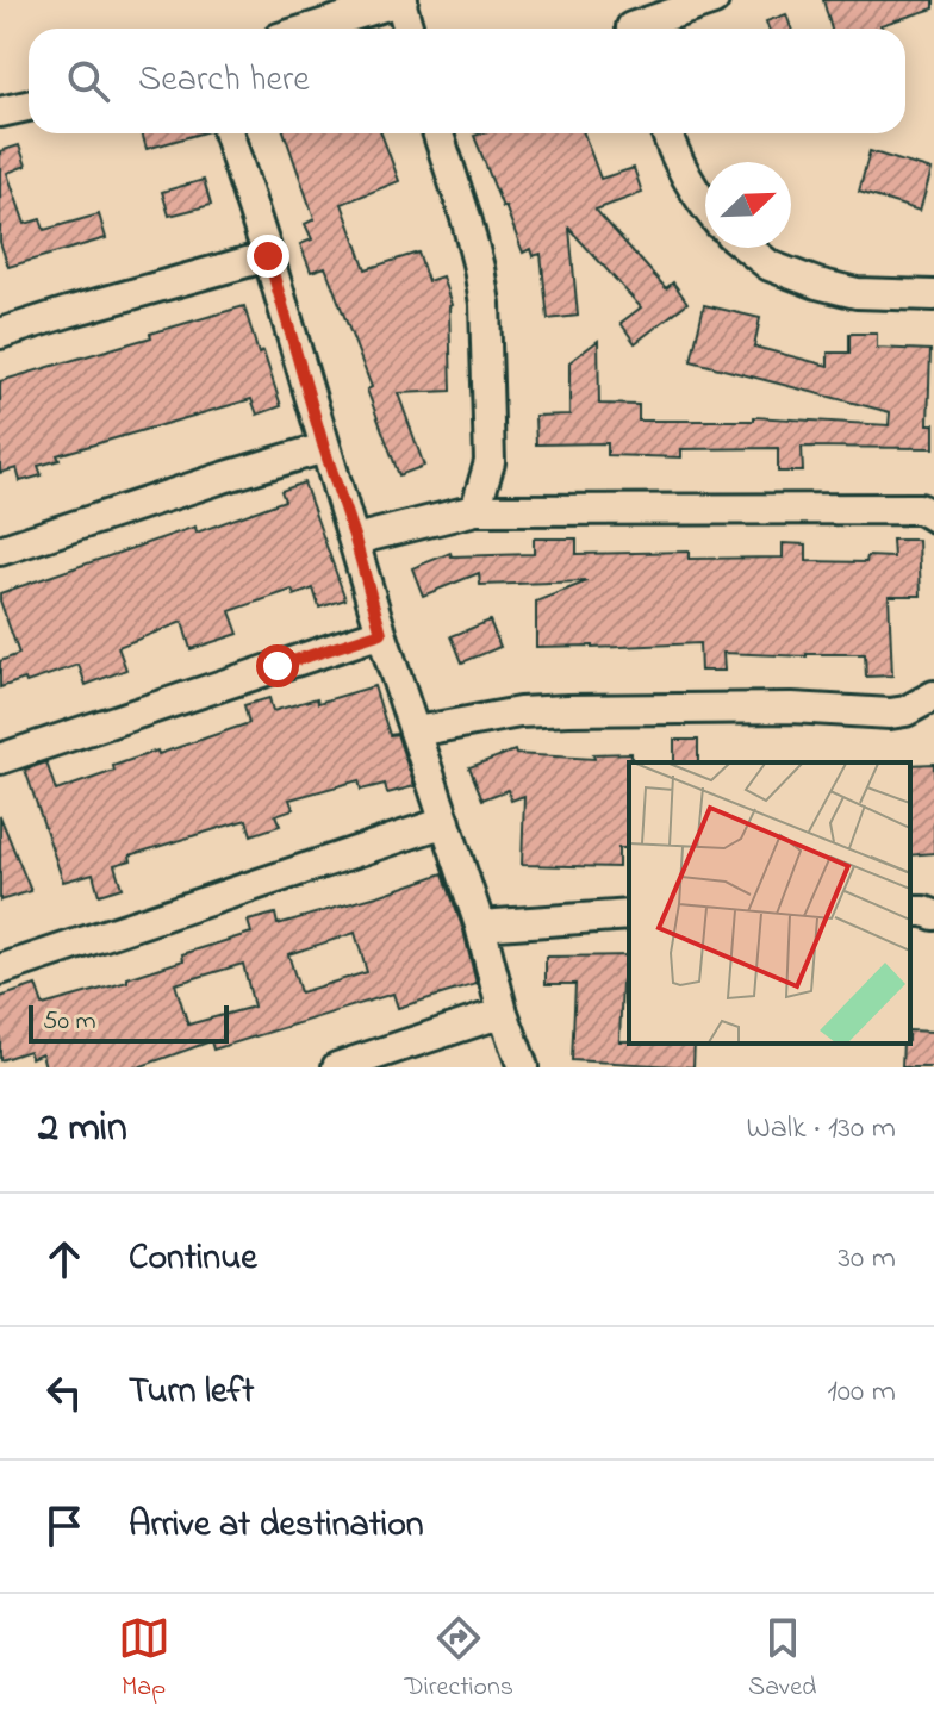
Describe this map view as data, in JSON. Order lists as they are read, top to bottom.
{
  "scale_bar": "50 m",
  "north": "top right",
  "page": {
    "search": "Search here",
    "scale": "50 m",
    "heading": ["2 min", "Walk · 130 m"],
    "list": [
      ["Continue", "30 m"],
      ["Turn left", "100 m"],
      "Arrive at destination"
    ],
    "nav": ["Map", "Directions", "Saved"]
  }
}
